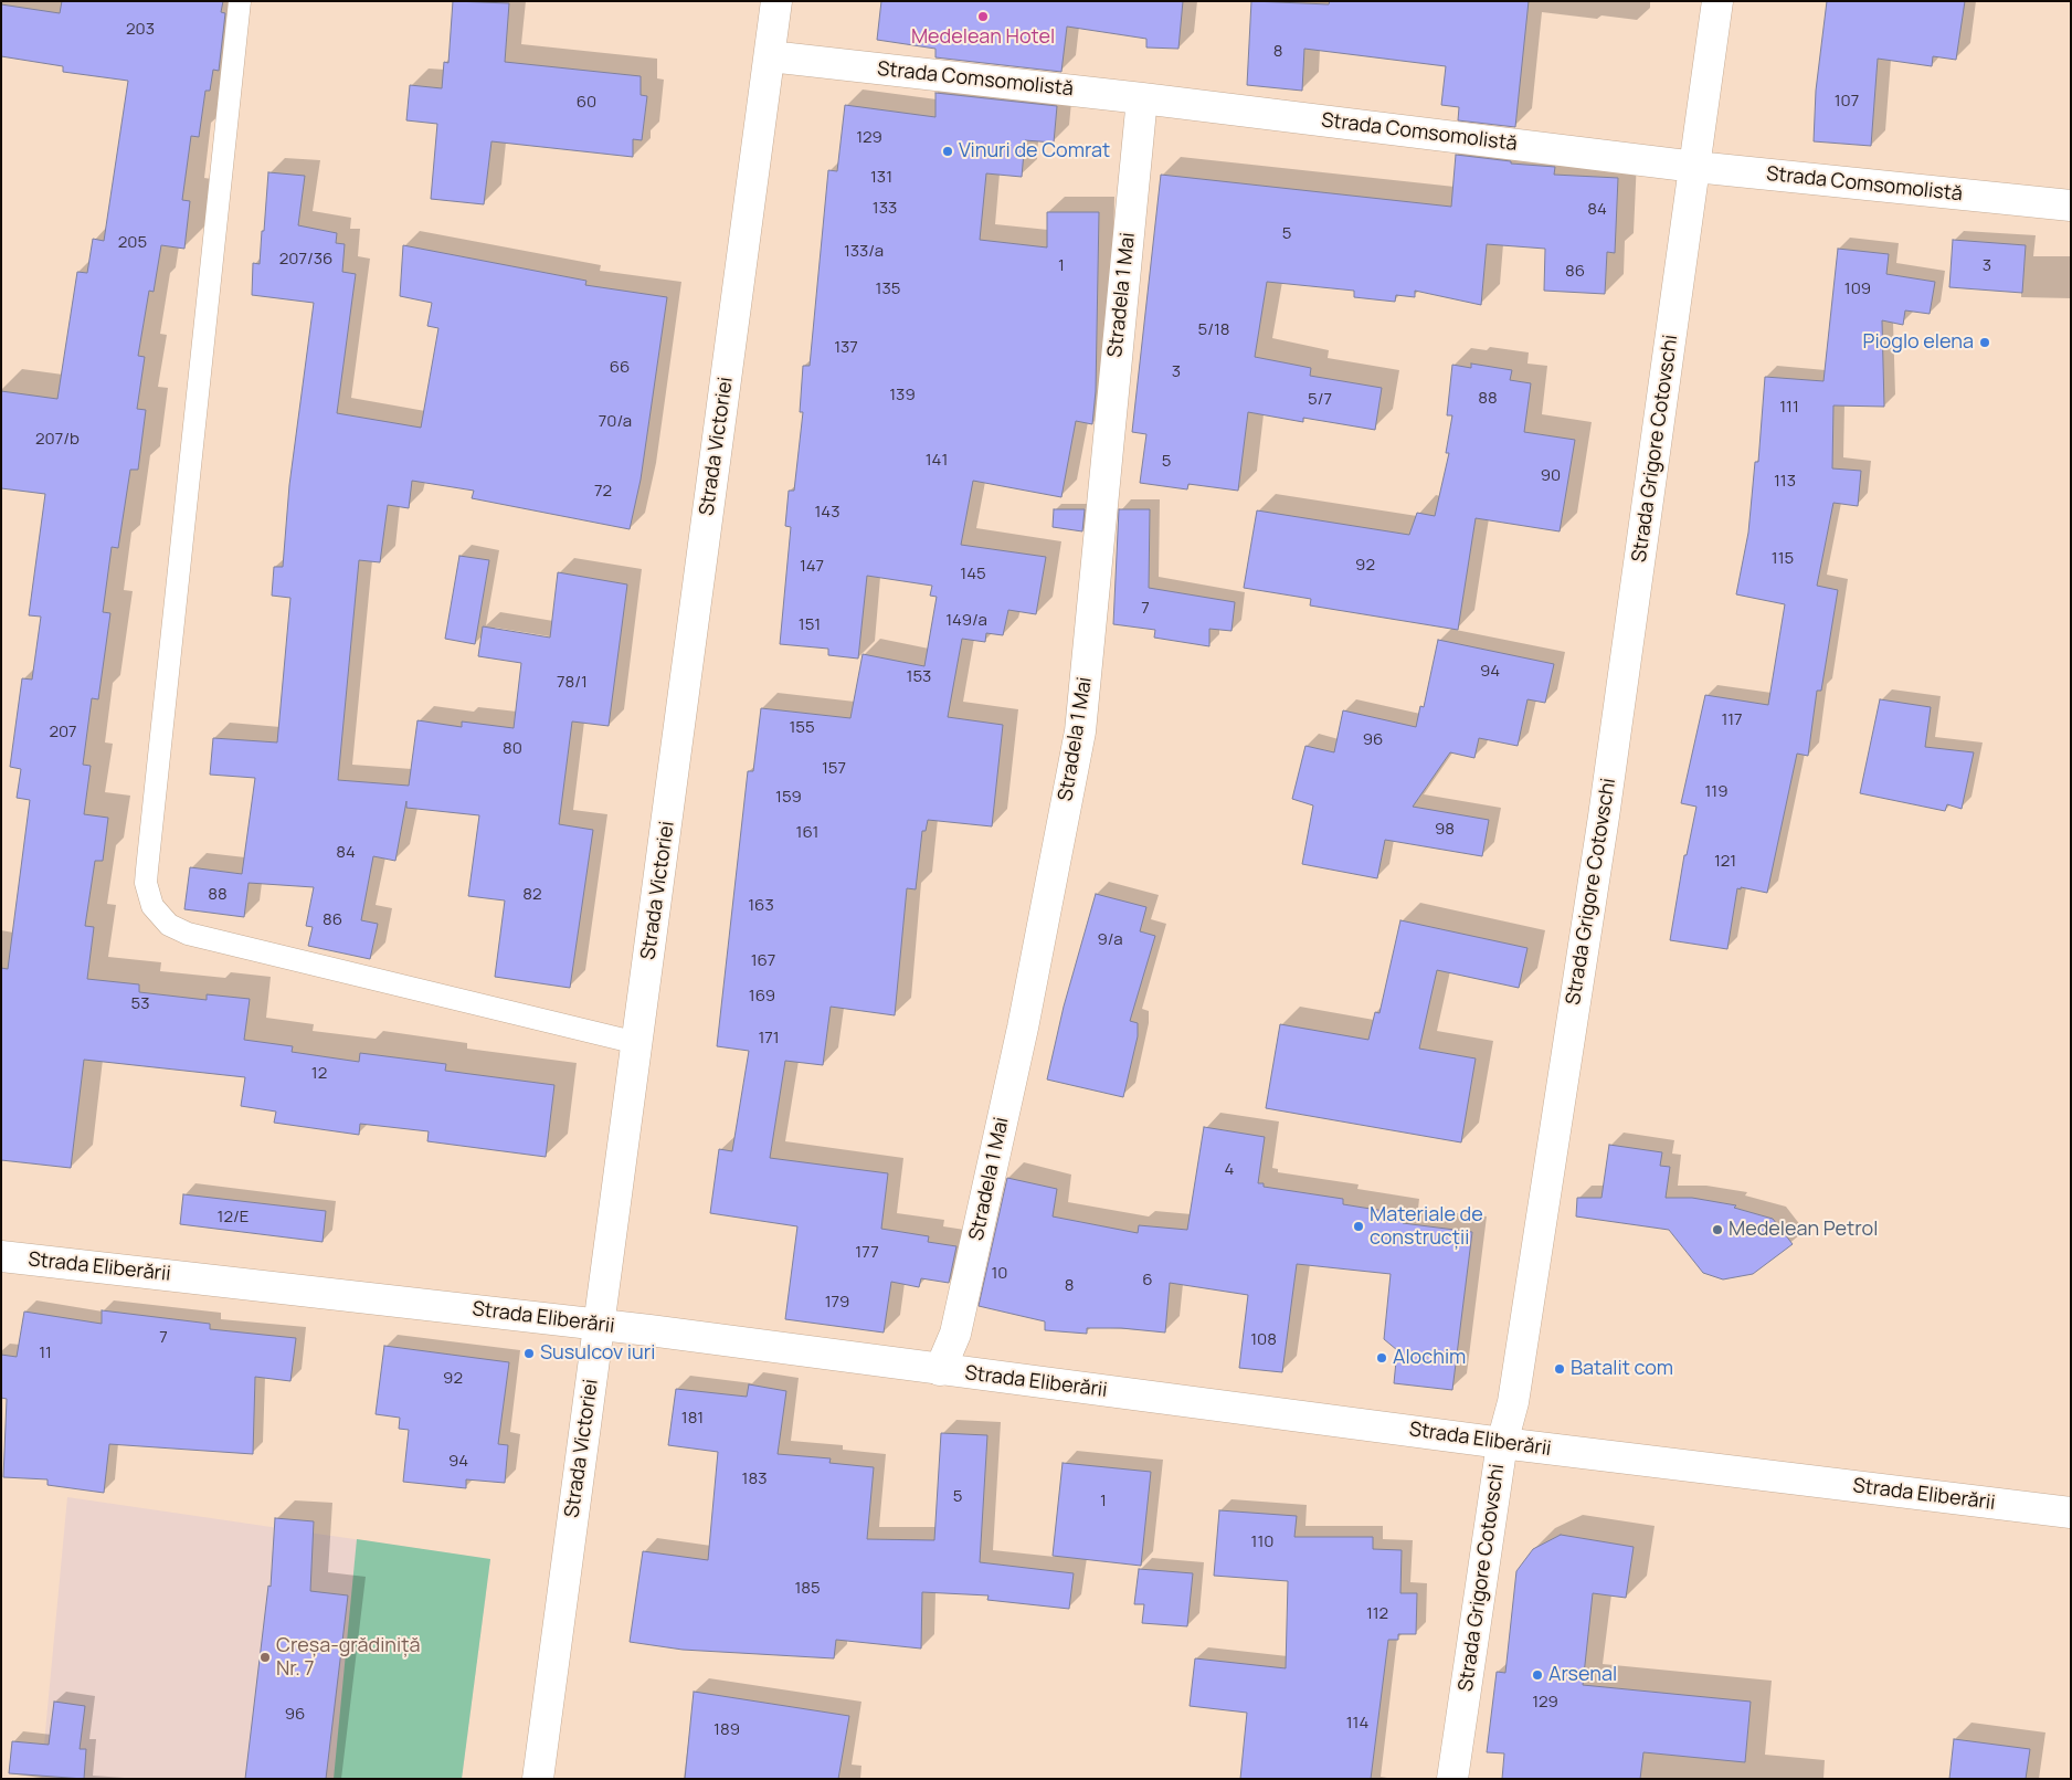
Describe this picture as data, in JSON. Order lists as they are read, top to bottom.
{
  "streets": {
    "street": [
      "Strada Comsomolistă",
      "Stradela 1 Mai",
      "Strada Victoriei",
      "Strada Grigore Cotovschi",
      "Strada Eliberării"
    ]
  },
  "crossings": [
    ["Strada Comsomolistă", "Stradela 1 Mai"],
    ["Strada Comsomolistă", "Strada Victoriei"],
    ["Strada Comsomolistă", "Strada Grigore Cotovschi"],
    ["Stradela 1 Mai", "Strada Eliberării"],
    ["Strada Victoriei", "Strada Eliberării"],
    ["Strada Grigore Cotovschi", "Strada Eliberării"]
  ],
  "places": [
    "Medelean Hotel",
    "Vinuri de Comrat",
    "Pioglo elena",
    "Materiale de construcții",
    "Medelean Petrol",
    "Susulcov iuri",
    "Alochim",
    "Batalit com",
    "Creșa-grădiniță Nr. 7",
    "Arsenal"
  ],
  "house_numbers": [
    "203",
    "8",
    "107",
    "60",
    "129",
    "131",
    "133",
    "84",
    "5",
    "205",
    "133/a",
    "207/36",
    "1",
    "3",
    "86",
    "135",
    "109",
    "5/18",
    "137",
    "66",
    "3",
    "139",
    "88",
    "5/7",
    "111",
    "70/a",
    "207/b",
    "141",
    "5",
    "90",
    "113",
    "72",
    "143",
    "115",
    "92",
    "147",
    "145",
    "7",
    "149/a",
    "151",
    "94",
    "153",
    "78/1",
    "117",
    "155",
    "207",
    "96",
    "80",
    "157",
    "119",
    "159",
    "98",
    "161",
    "84",
    "121",
    "88",
    "82",
    "163",
    "86",
    "9/a",
    "167",
    "169",
    "53",
    "171",
    "12",
    "4",
    "12/E",
    "177",
    "10",
    "6",
    "8",
    "179",
    "7",
    "108",
    "11",
    "92",
    "181",
    "94",
    "183",
    "5",
    "1",
    "110",
    "185",
    "112",
    "129",
    "96",
    "114",
    "189"
  ]
}
